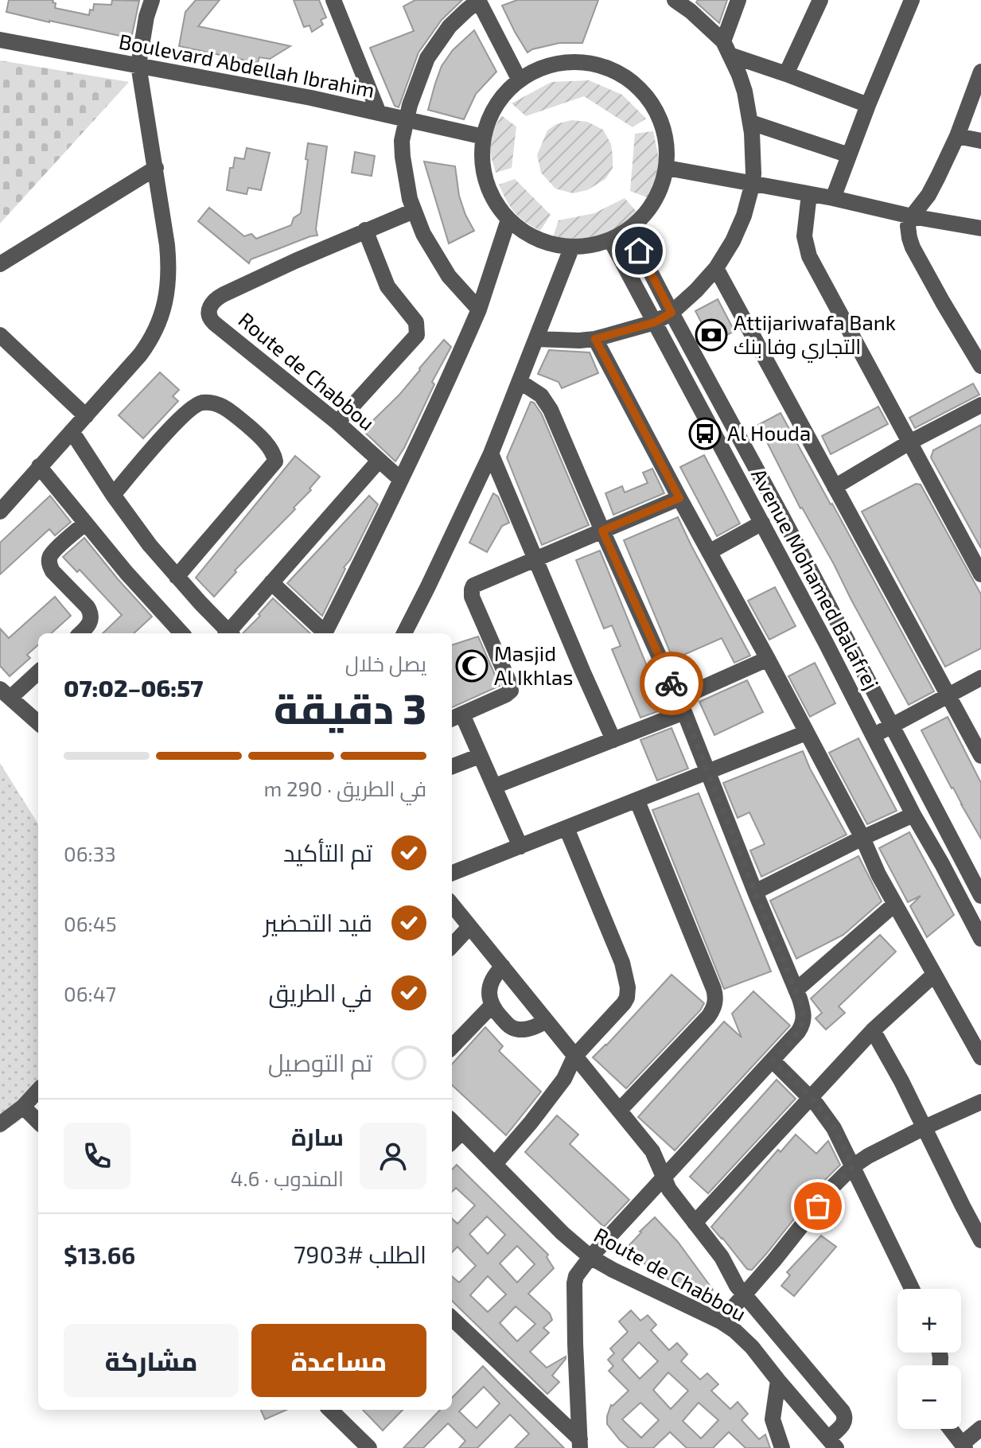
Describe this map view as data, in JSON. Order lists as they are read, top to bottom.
{
  "streets": {
    "street": ["Boulevard Abdellah Ibrahim", "Route de Chabbou", "Avenue Mohamed Balafrej"]
  },
  "crossings": [
    ["Boulevard Abdellah Ibrahim", "Avenue Mohamed Balafrej"]
  ],
  "places": {
    "bank": ["Attijariwafa Bank التجاري وفا بنك"],
    "bus stop": ["Al Houda"],
    "mosque": ["Masjid Al Ikhlas"]
  },
  "page": {
    "heading": ["3 دقيقة", "يصل خلال", "06:57–07:02"],
    "panel": [
      "سارة",
      "المندوب · 4.6",
      "الطلب #7903",
      "$13.66"
    ],
    "bar": "في الطريق · 290 m",
    "list": [
      ["تم التأكيد", "06:33"],
      ["قيد التحضير", "06:45"],
      ["في الطريق", "06:47"],
      "تم التوصيل"
    ],
    "map_buttons": ["+", "−"],
    "buttons": ["مساعدة", "مشاركة"]
  }
}
